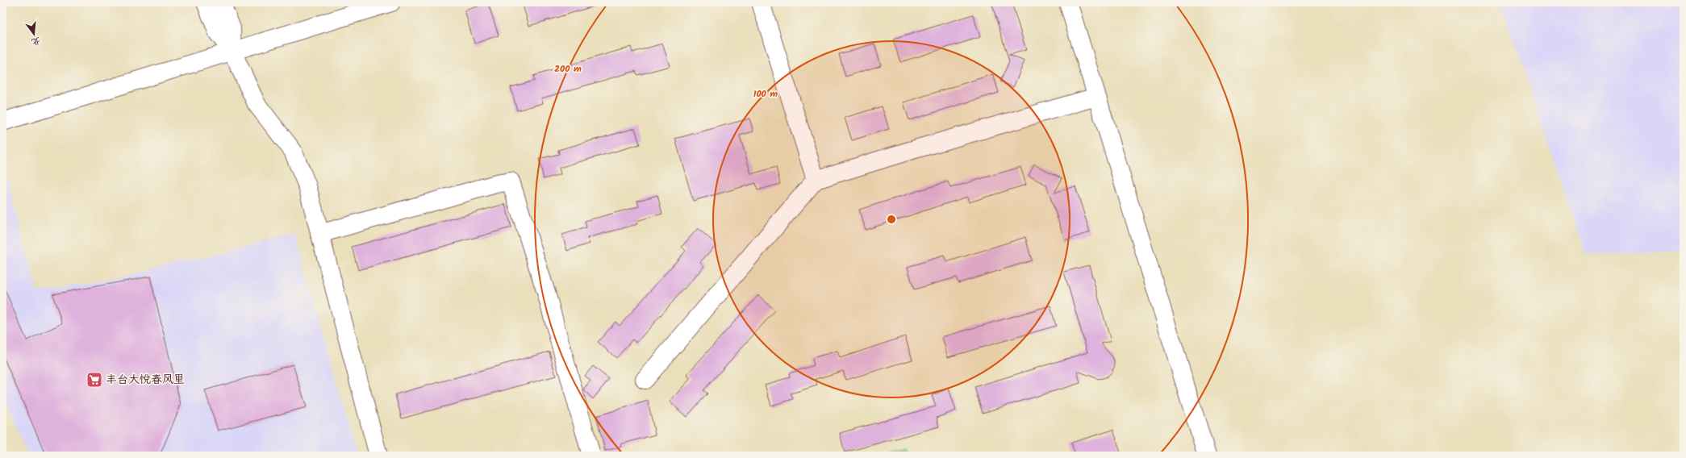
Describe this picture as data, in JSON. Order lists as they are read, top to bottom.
{
  "places": {
    "supermarket": ["丰台大悦春风里"]
  },
  "north": "bottom",
  "rings": ["200 m", "100 m"]
}
